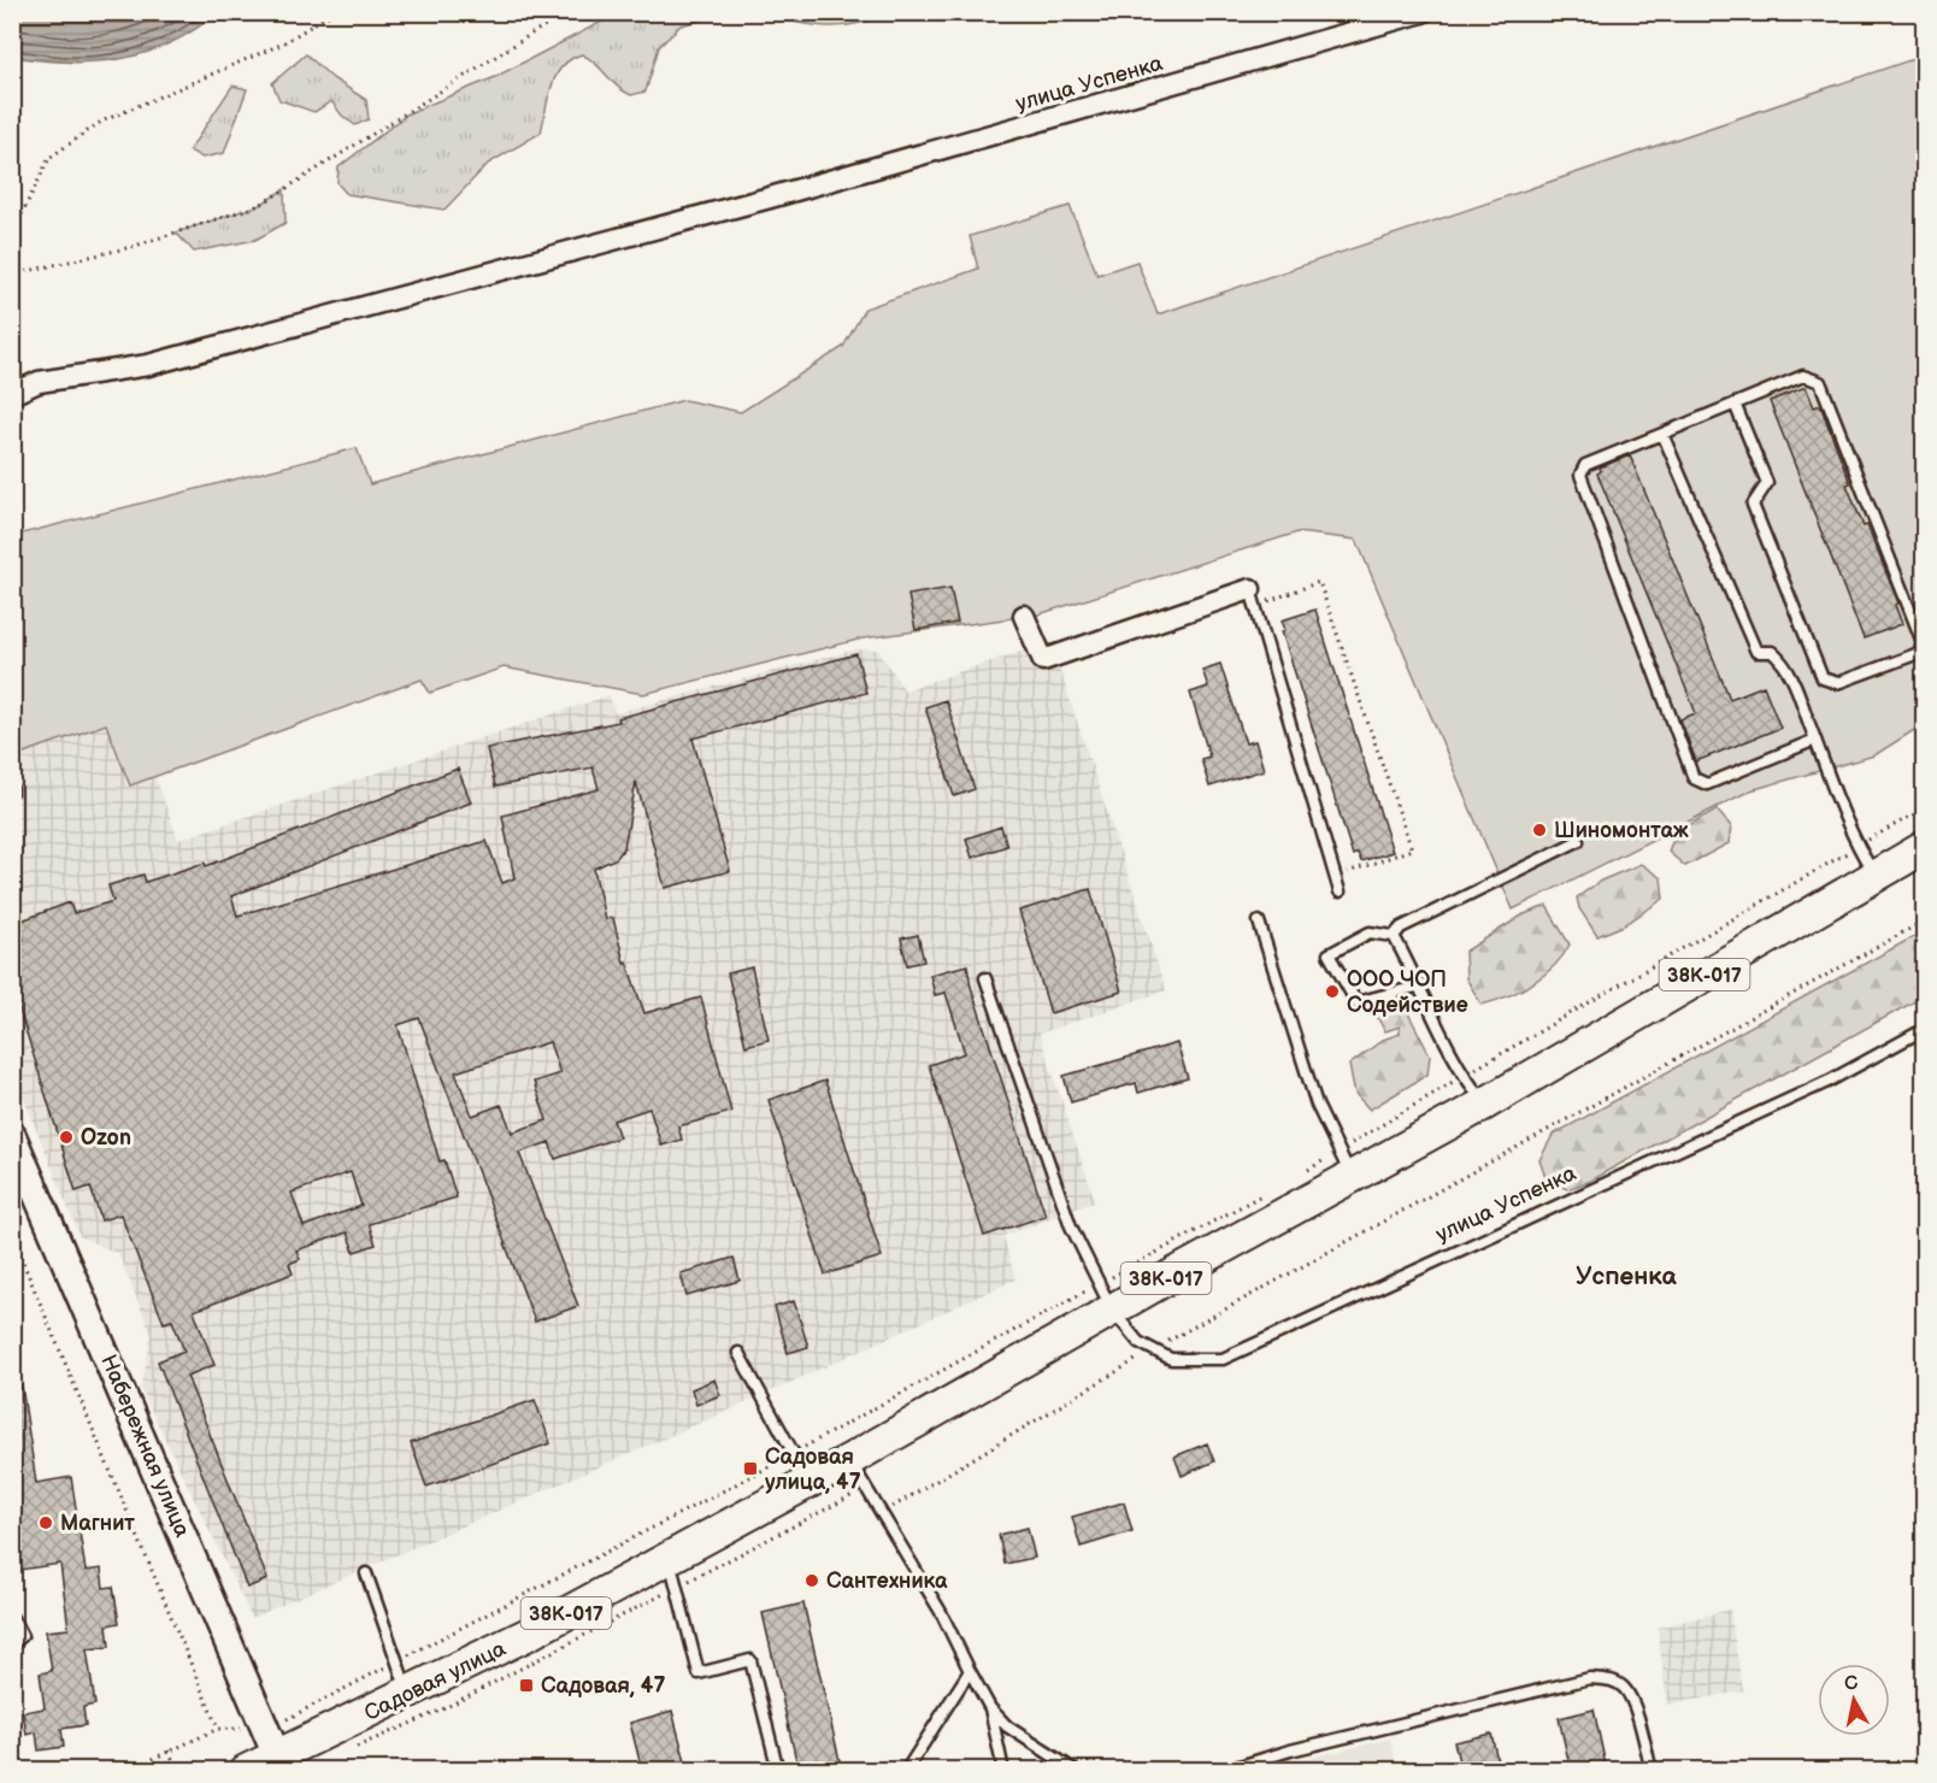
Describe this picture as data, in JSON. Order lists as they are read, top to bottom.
{
  "streets": {
    "main road": ["38К-017", "Набережная улица", "Садовая улица"],
    "street": ["улица Успенка"]
  },
  "crossings": [
    ["улица Успенка", "38К-017"],
    ["38К-017", "Садовая улица"],
    ["Набережная улица", "Садовая улица"]
  ],
  "districts": ["Успенка"],
  "places": {
    "other": [
      "Шиномонтаж",
      "ООО ЧОП Содействие",
      "Ozon",
      "Магнит",
      "Сантехника"
    ],
    "transit": ["Садовая улица, 47", "Садовая, 47"]
  },
  "north": "top"
}
